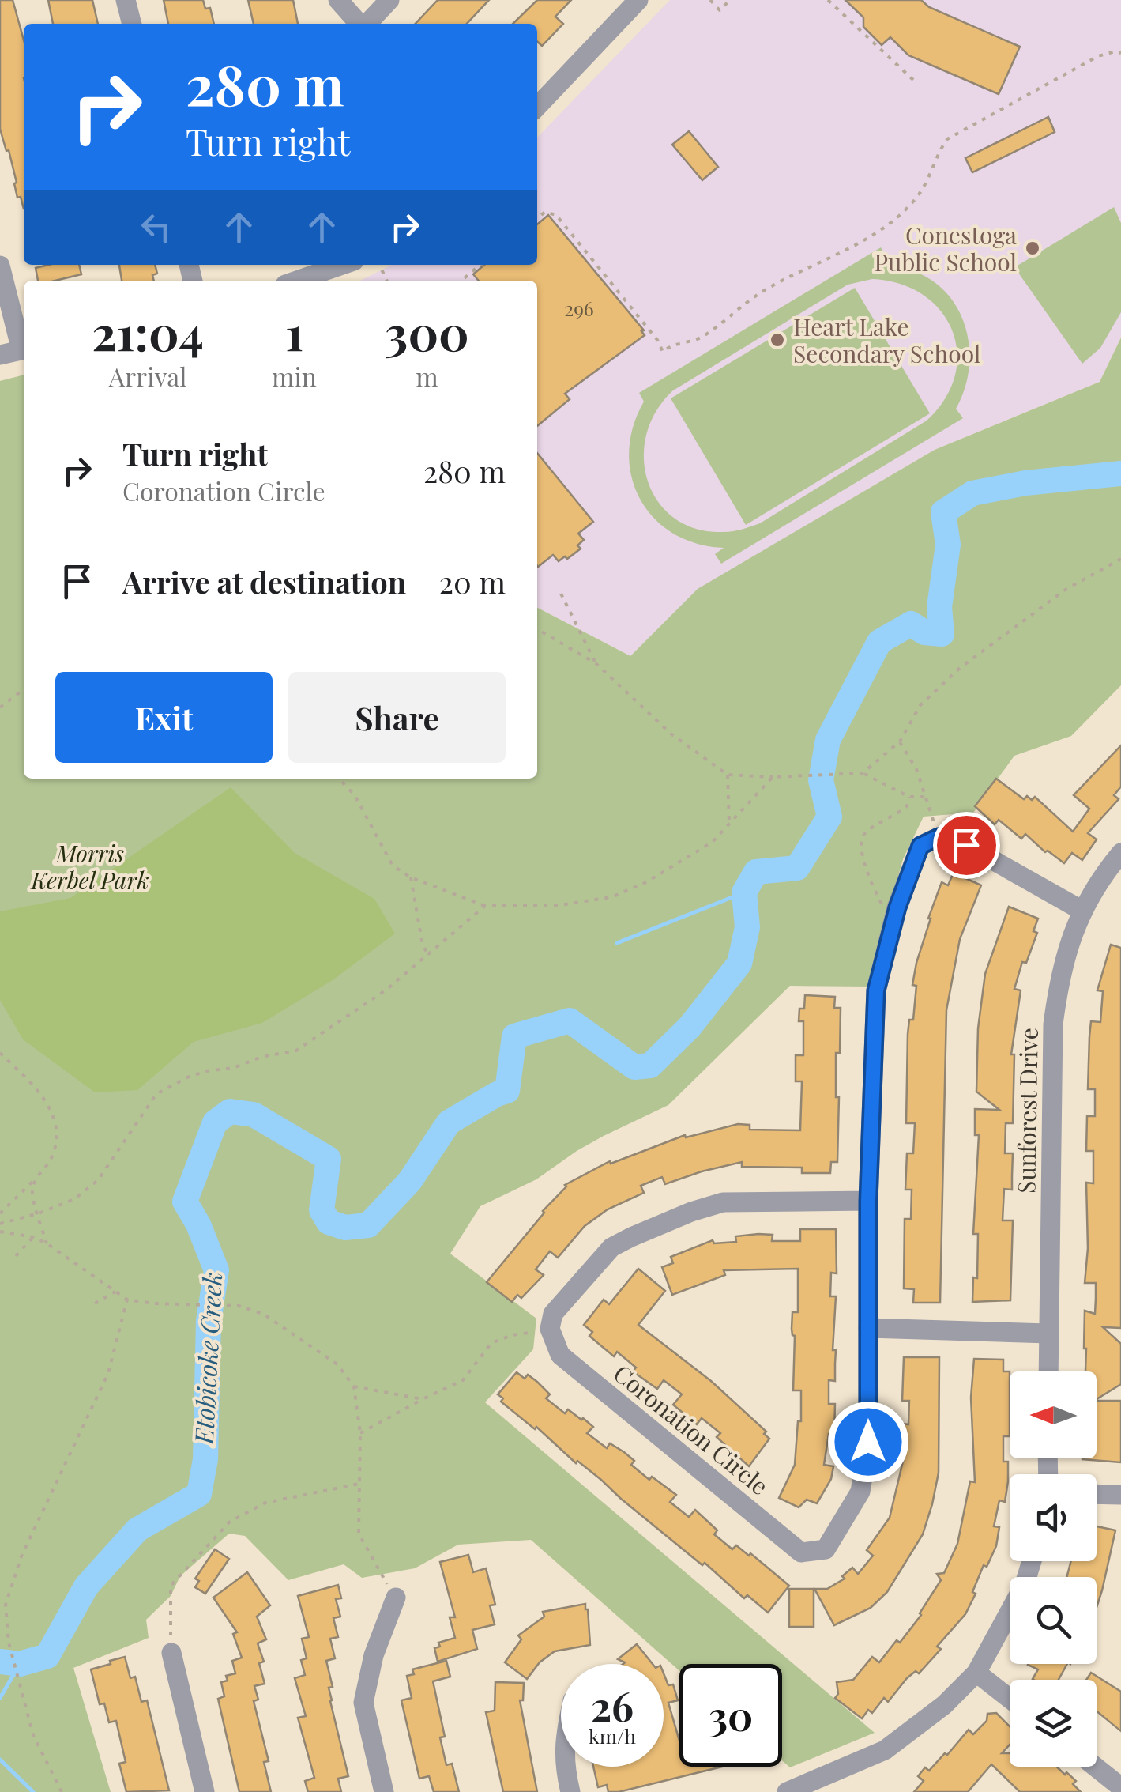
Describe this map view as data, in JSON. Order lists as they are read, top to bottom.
{
  "streets": {
    "street": ["Sunforest Drive", "Coronation Circle"]
  },
  "water": ["Etobicoke Creek"],
  "parks": ["Morris Kerbel Park"],
  "places": ["Conestoga Public School", "Heart Lake Secondary School"],
  "house_numbers": ["296"],
  "north": "left",
  "page": {
    "turn": ["280 m", "Turn right"],
    "eta": [
      "21:04",
      "Arrival",
      "1",
      "min",
      "300",
      "m"
    ],
    "list": [
      {
        "name": "Turn right",
        "note": "Coronation Circle",
        "value": "280 m"
      },
      {
        "name": "Arrive at destination",
        "value": "20 m"
      }
    ],
    "buttons": ["Exit", "Share"],
    "speed": "26 km/h",
    "limit": "30"
  }
}
